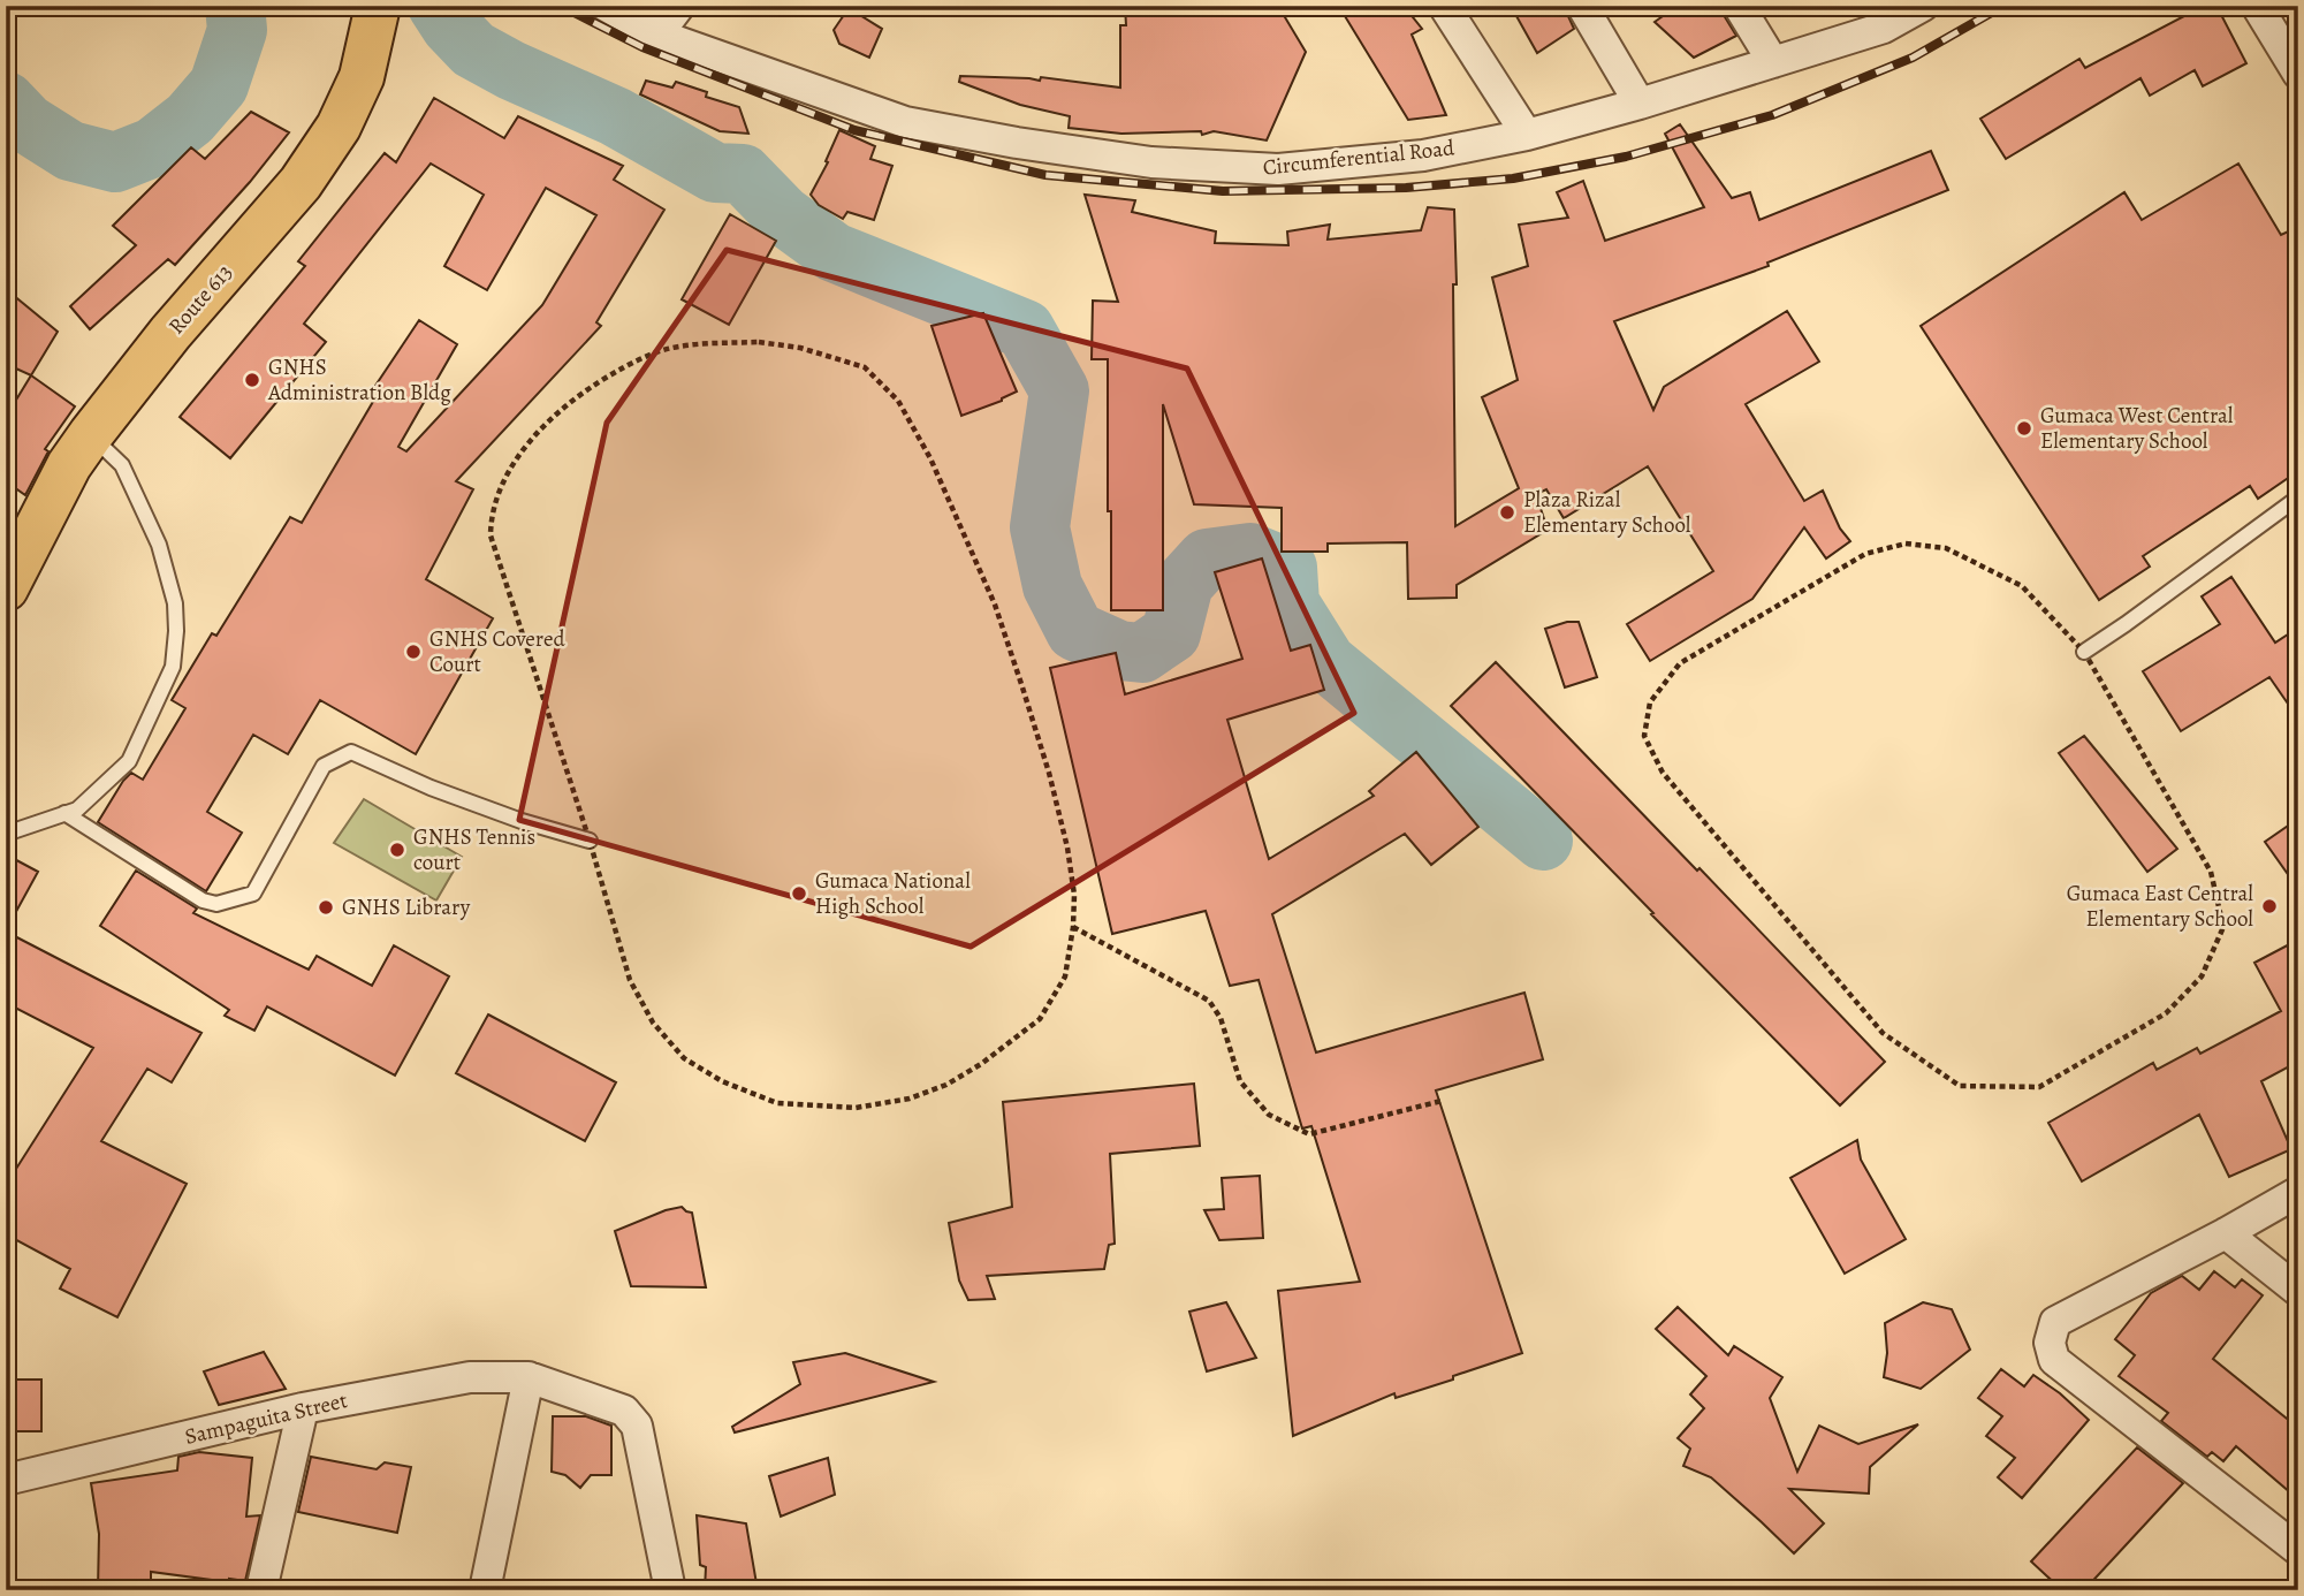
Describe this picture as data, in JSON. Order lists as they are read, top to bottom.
{
  "streets": {
    "main road": ["Route 613"],
    "street": ["Circumferential Road", "Sampaguita Street"]
  },
  "places": [
    "GNHS Administration Bldg",
    "Gumaca West Central Elementary School",
    "Plaza Rizal Elementary School",
    "GNHS Covered Court",
    "GNHS Tennis court",
    "Gumaca National High School",
    "Gumaca East Central Elementary School",
    "GNHS Library"
  ]
}
